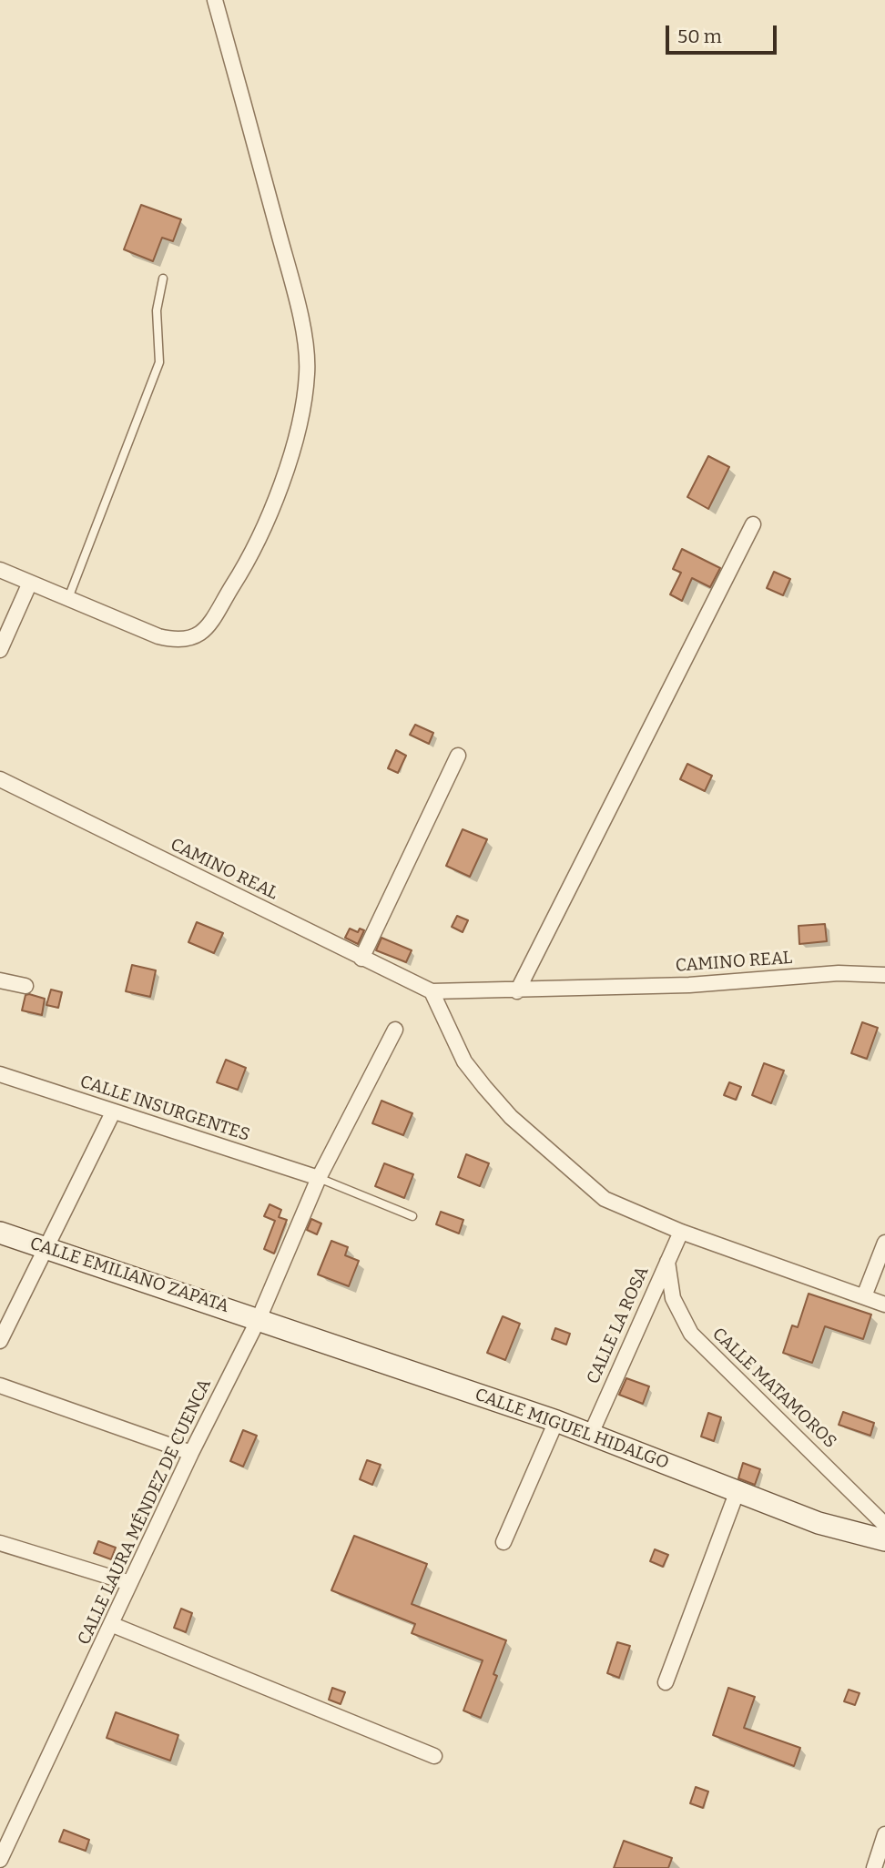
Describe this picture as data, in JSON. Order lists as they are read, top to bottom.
{
  "streets": {
    "street": [
      "CAMINO REAL",
      "CALLE INSURGENTES",
      "CALLE EMILIANO ZAPATA",
      "CALLE LA ROSA",
      "CALLE MATAMOROS",
      "CALLE MIGUEL HIDALGO",
      "CALLE LAURA MÉNDEZ DE CUENCA"
    ]
  },
  "crossings": [
    ["CALLE INSURGENTES", "CALLE LAURA MÉNDEZ DE CUENCA"],
    ["CALLE EMILIANO ZAPATA", "CALLE MIGUEL HIDALGO"],
    ["CALLE EMILIANO ZAPATA", "CALLE LAURA MÉNDEZ DE CUENCA"],
    ["CALLE LA ROSA", "CALLE MATAMOROS"],
    ["CALLE LA ROSA", "CALLE MIGUEL HIDALGO"],
    ["CALLE MIGUEL HIDALGO", "CALLE LAURA MÉNDEZ DE CUENCA"]
  ],
  "scale_bar": "50 m"
}
